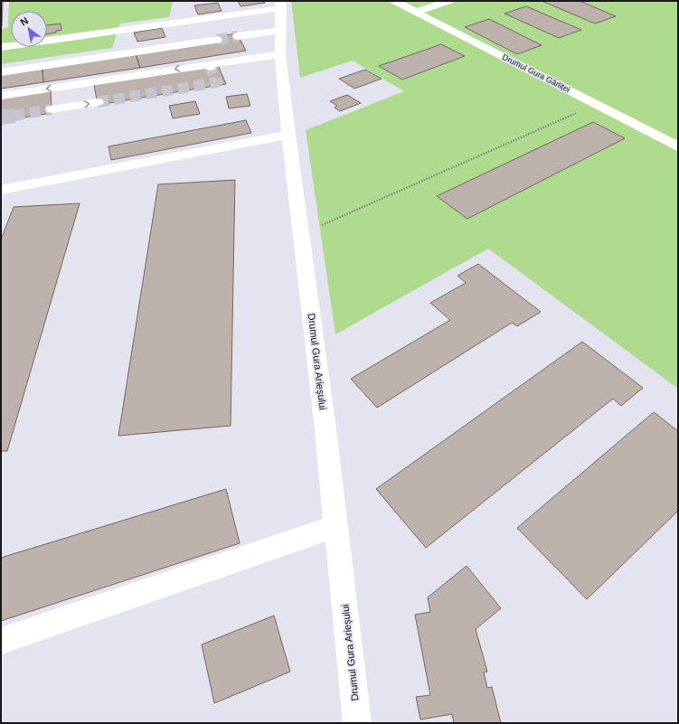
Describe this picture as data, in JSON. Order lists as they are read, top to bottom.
{
  "streets": {
    "street": ["Drumul Gura Gârliței", "Drumul Gura Arieșului"]
  },
  "north": "top left"
}
